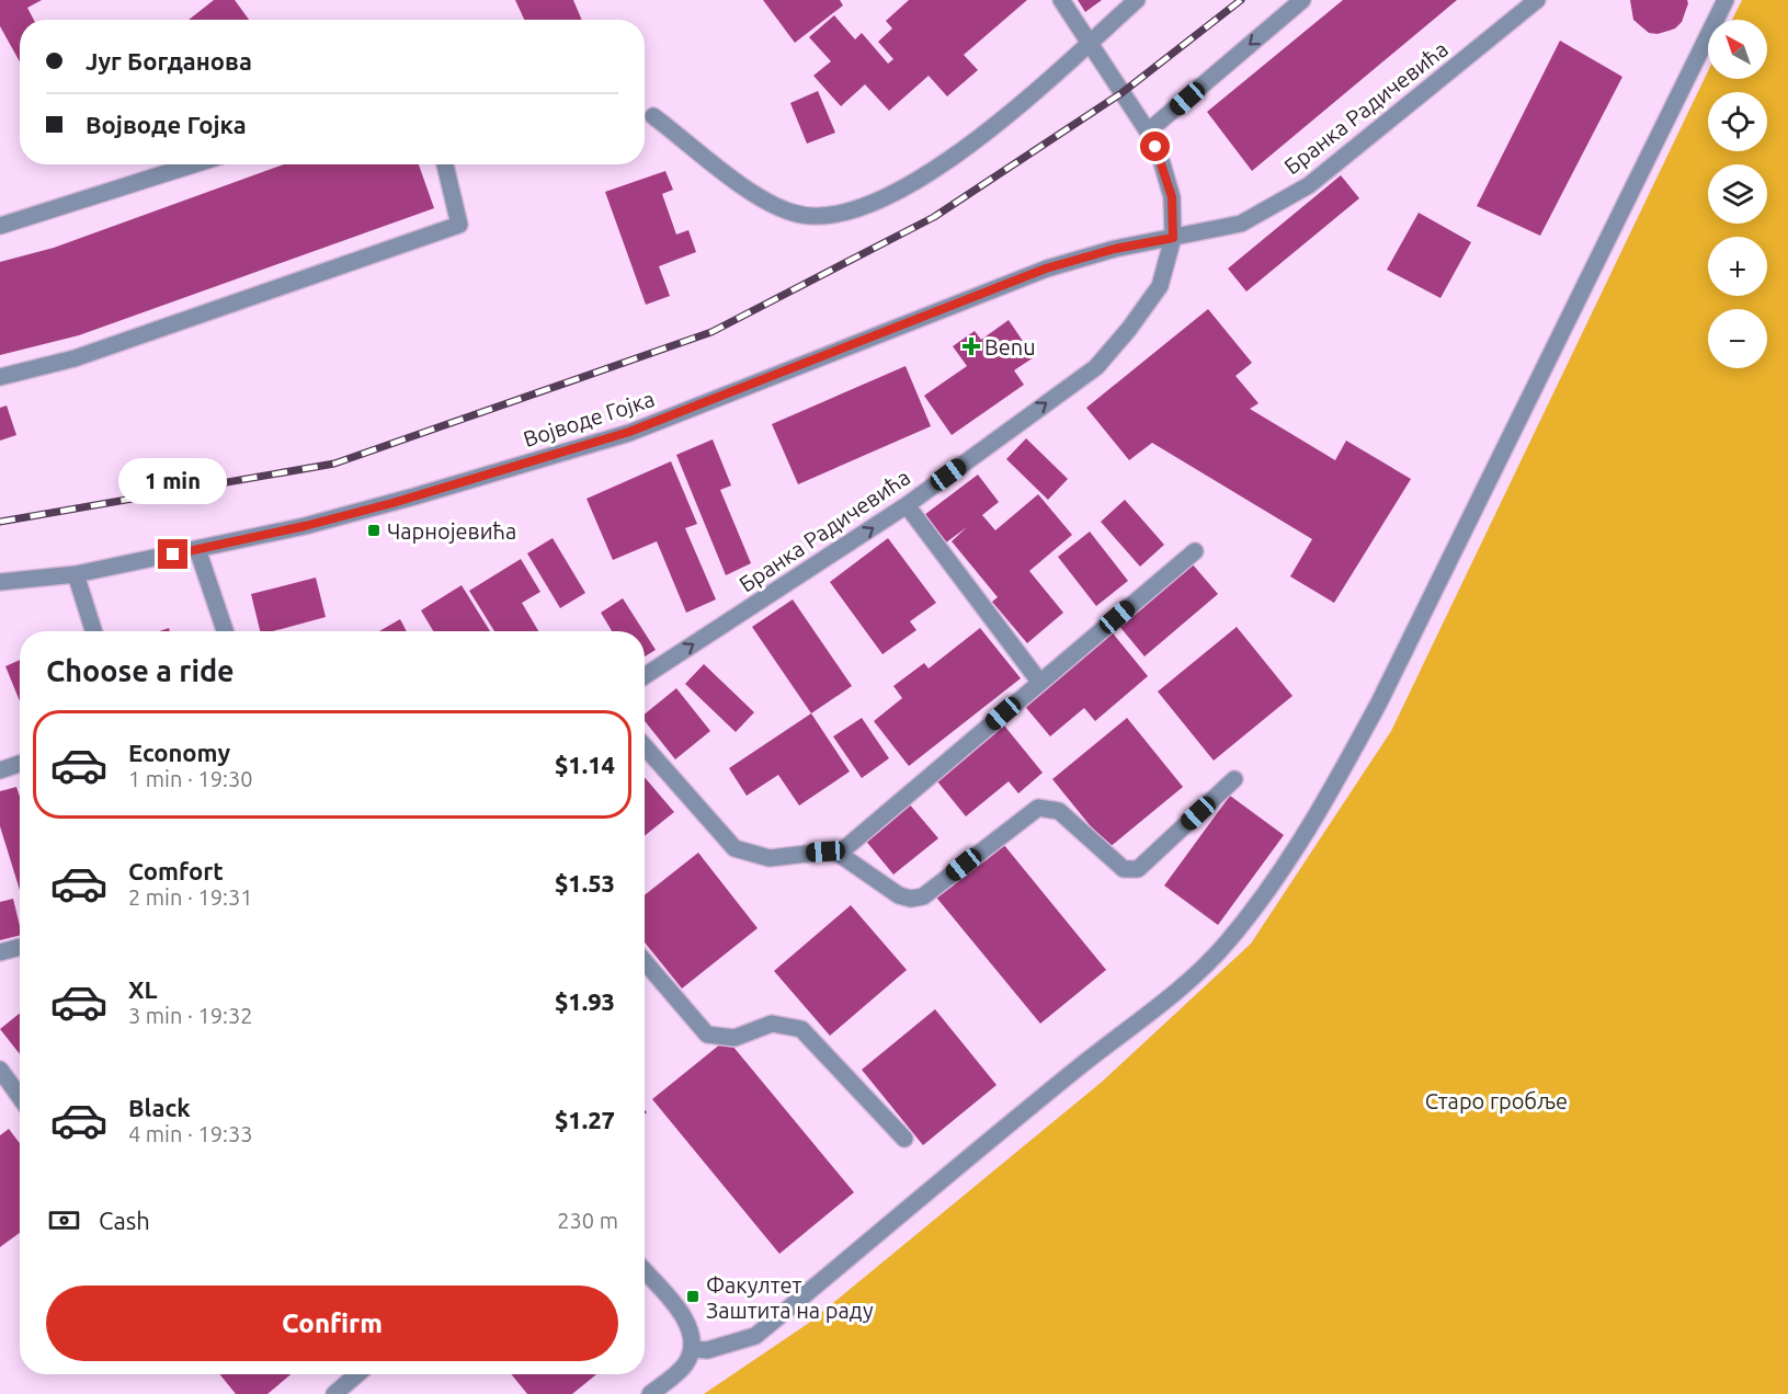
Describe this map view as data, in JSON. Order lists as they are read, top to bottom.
{
  "streets": {
    "street": ["Бранка Радичевића", "Војводе Гојка"]
  },
  "crossings": [
    ["Бранка Радичевића", "Војводе Гојка"]
  ],
  "one_way": ["Бранка Радичевића"],
  "parks": ["Старо гробље"],
  "places": {
    "health": ["Benu"],
    "transit": ["Чарнојевића", "Факултет Заштита на раду"]
  },
  "north": "top left",
  "page": {
    "map_buttons": ["+", "−"],
    "banner": ["Југ Богданова", "Војводе Гојка"],
    "bubble": "1 min",
    "heading": "Choose a ride",
    "list": [
      {
        "name": "Economy",
        "note": "1 min · 19:30",
        "value": "$1.14"
      },
      {
        "name": "Comfort",
        "note": "2 min · 19:31",
        "value": "$1.53"
      },
      {
        "name": "XL",
        "note": "3 min · 19:32",
        "value": "$1.93"
      },
      {
        "name": "Black",
        "note": "4 min · 19:33",
        "value": "$1.27"
      }
    ],
    "pay": ["Cash", "230 m"],
    "buttons": "Confirm"
  }
}
